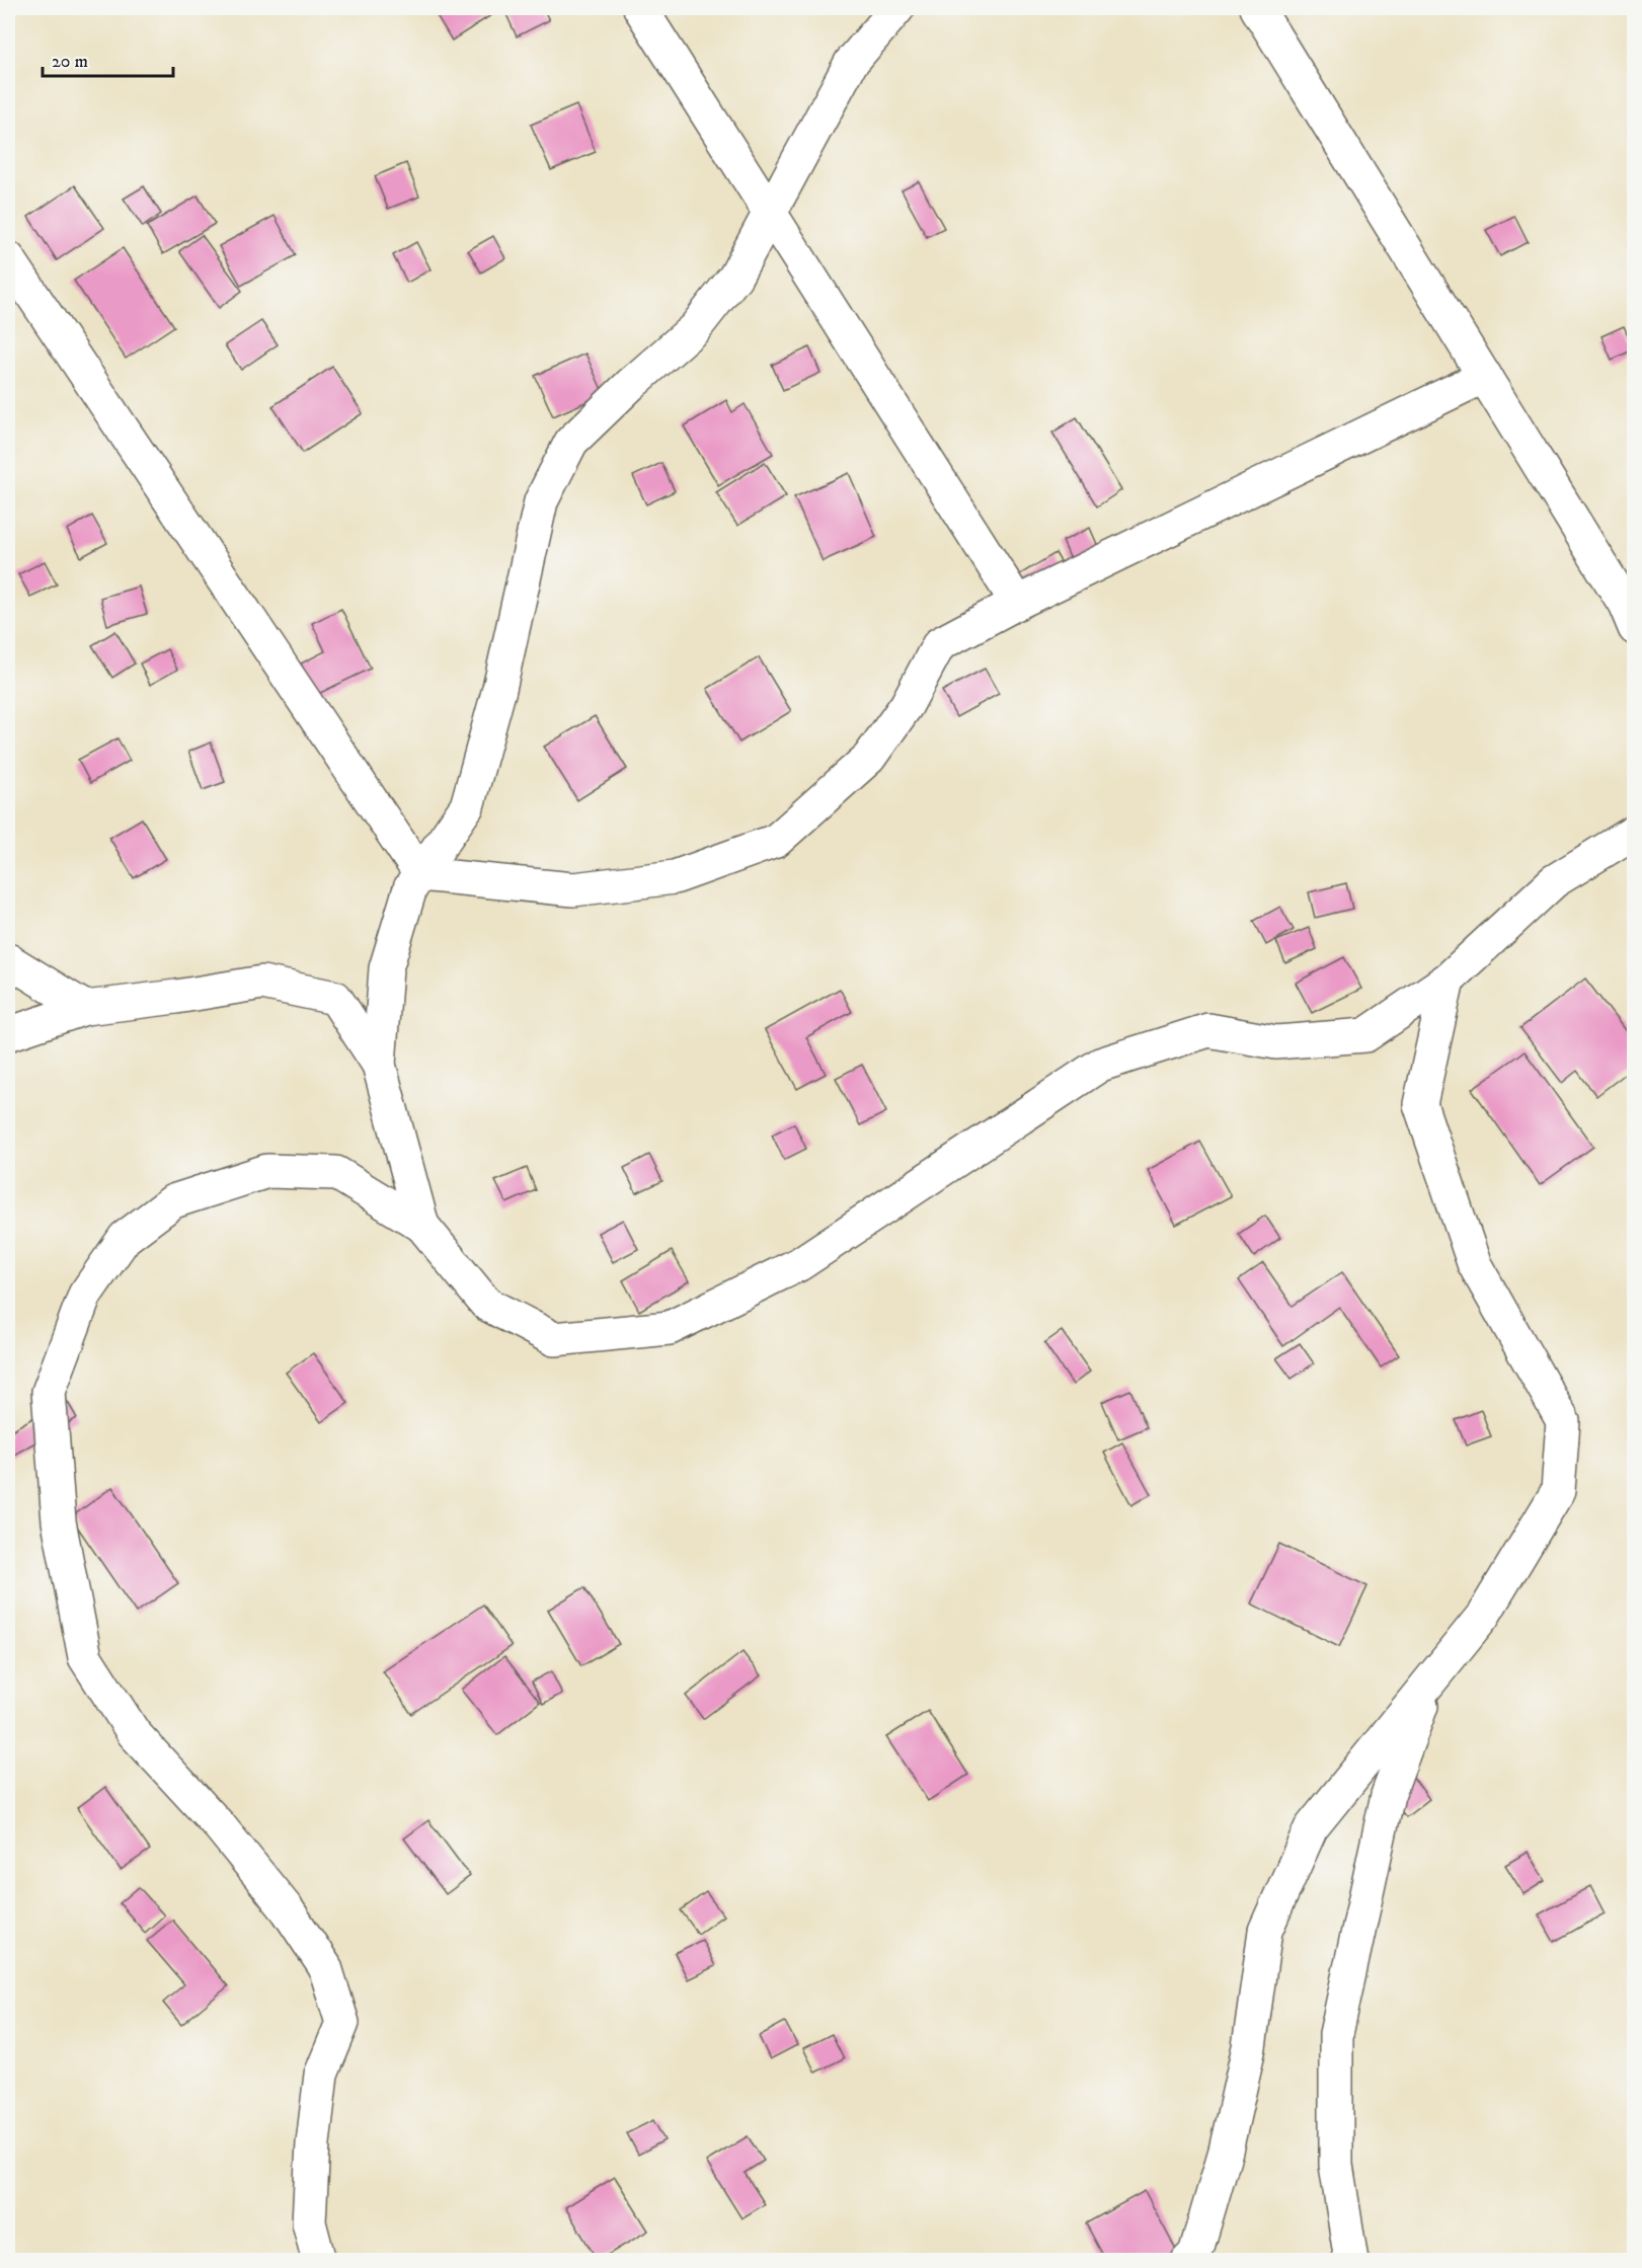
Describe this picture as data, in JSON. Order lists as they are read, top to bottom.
{
  "scale_bar": "20 m"
}
